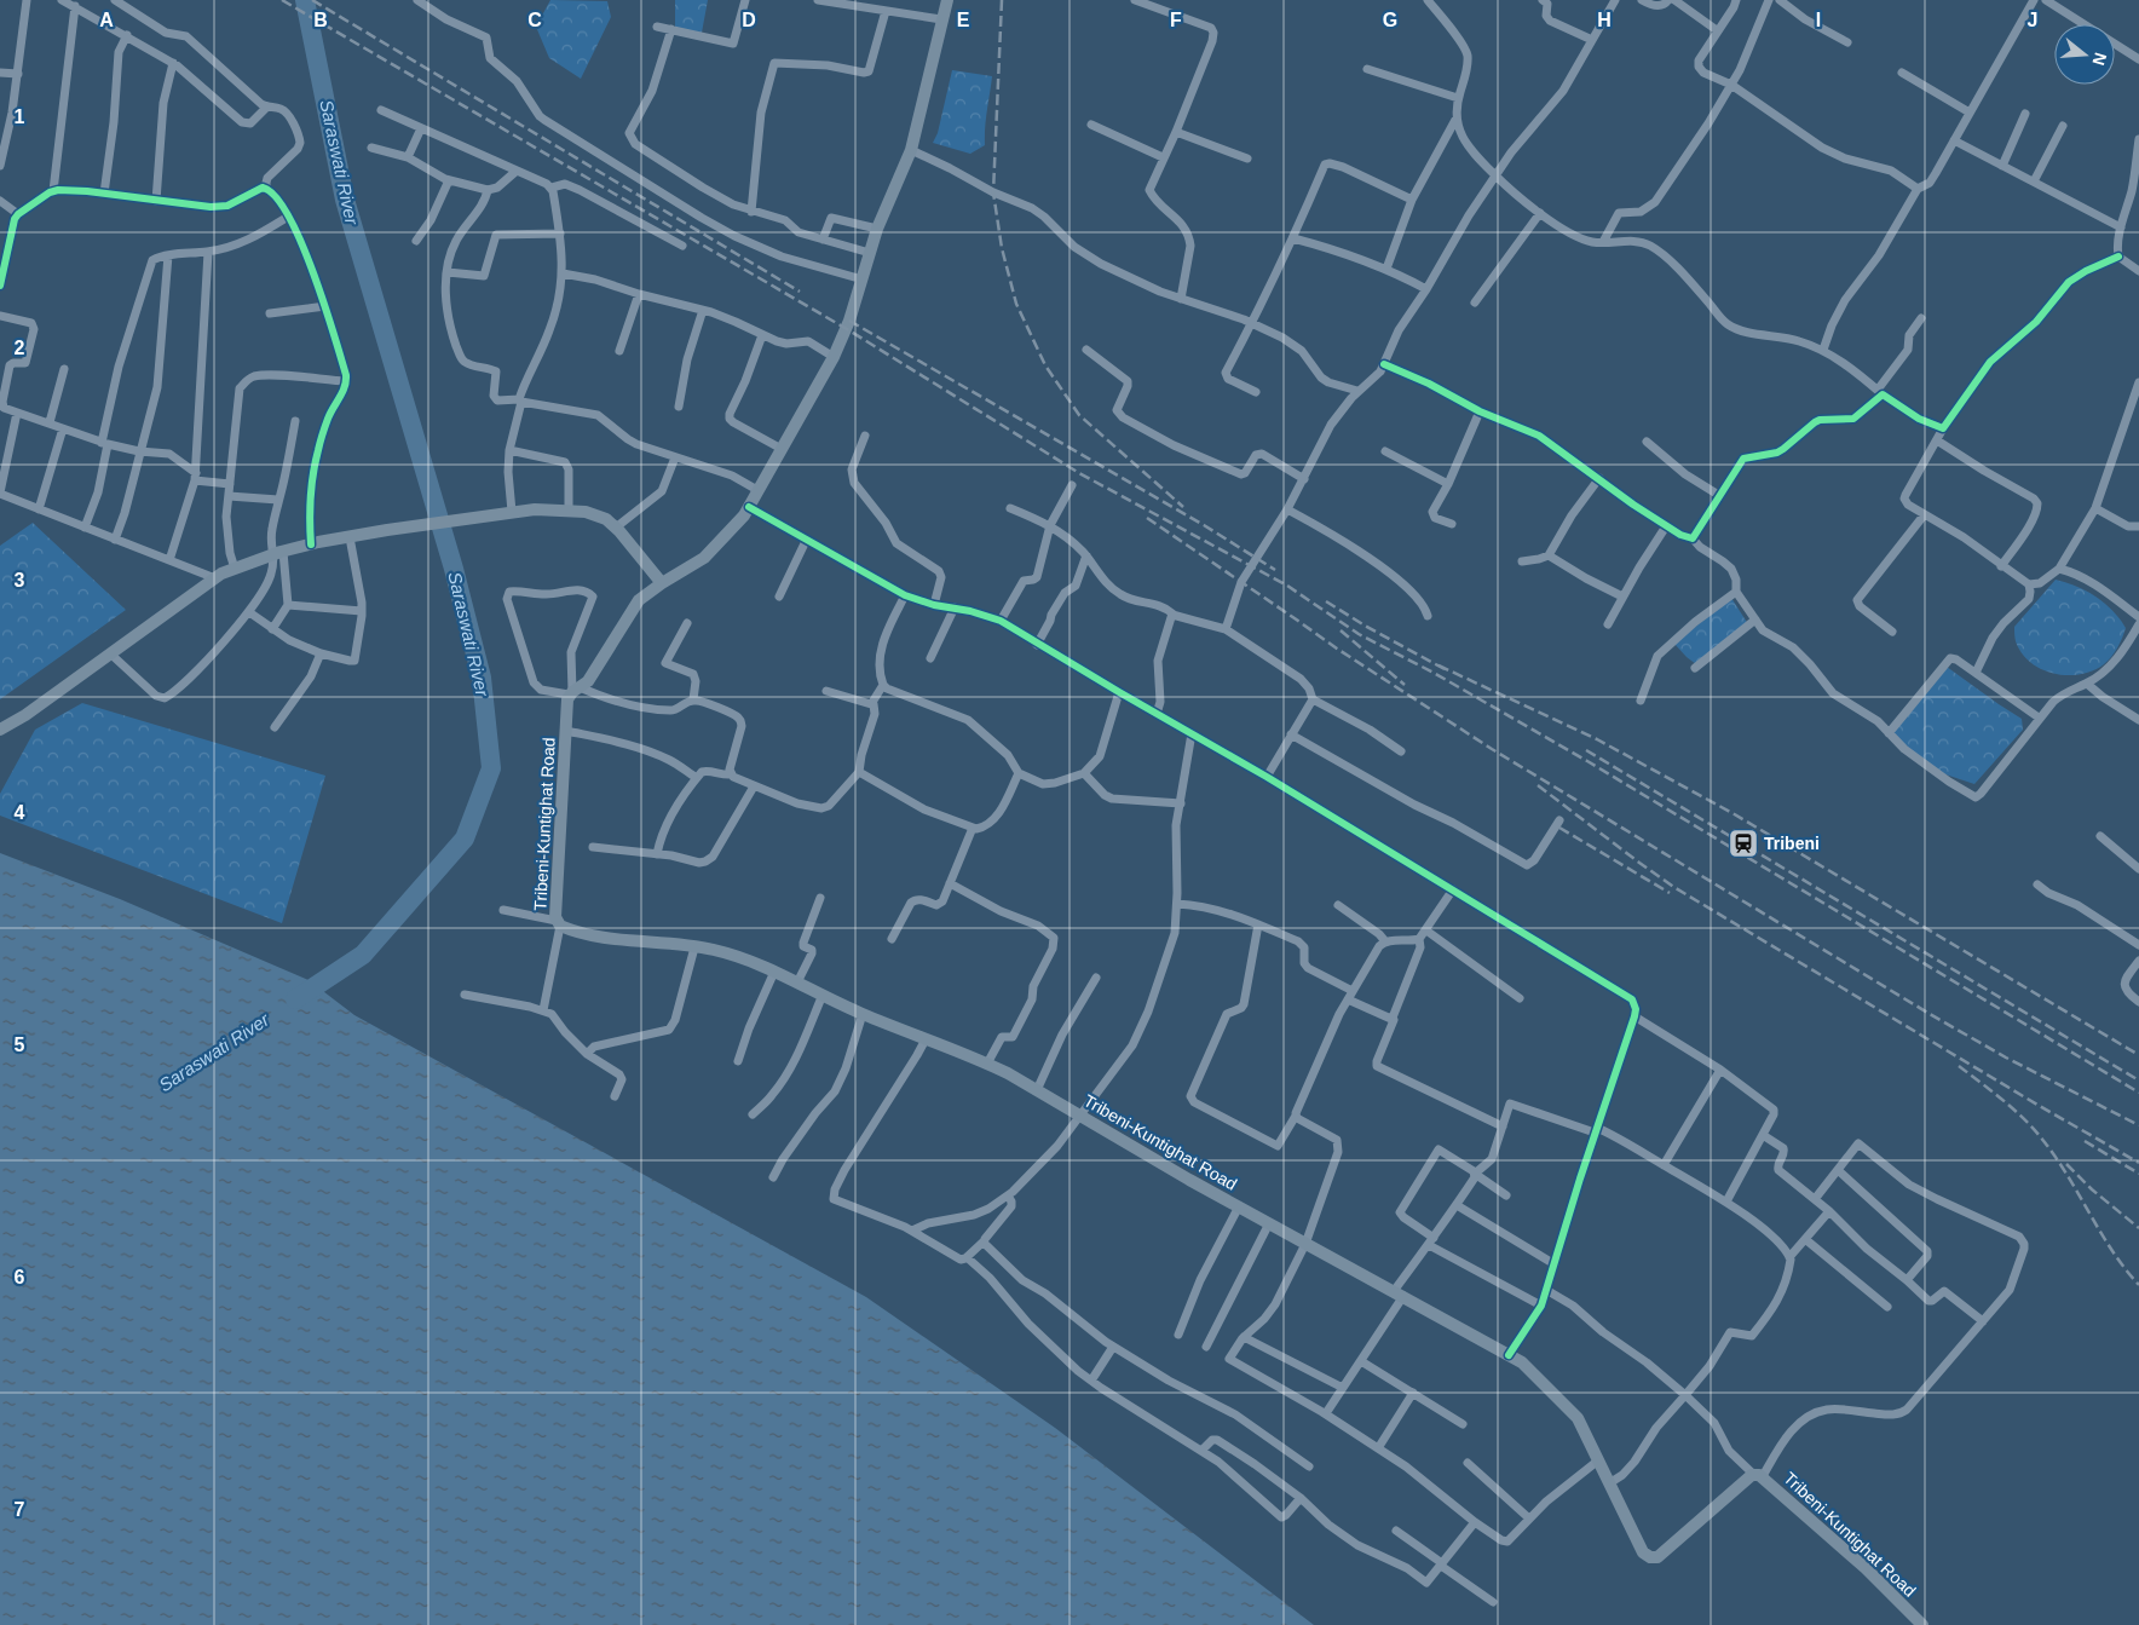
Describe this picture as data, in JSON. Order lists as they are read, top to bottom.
{
  "streets": {
    "main road": ["Tribeni-Kuntighat Road"]
  },
  "water": ["Saraswati River"],
  "places": {
    "station": ["Tribeni"]
  },
  "north": "right",
  "grid": {
    "columns": [
      "A",
      "B",
      "C",
      "D",
      "E",
      "F",
      "G",
      "H",
      "I",
      "J"
    ],
    "rows": [
      "1",
      "2",
      "3",
      "4",
      "5",
      "6",
      "7"
    ]
  }
}
